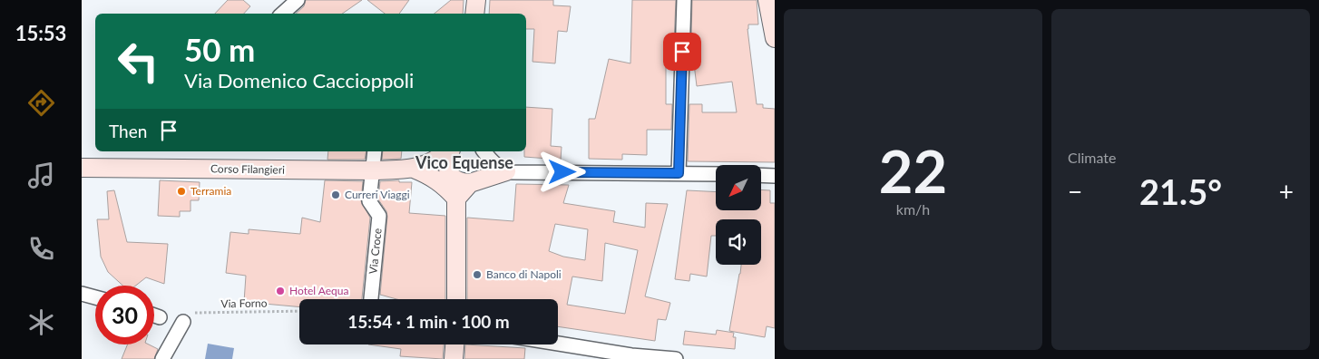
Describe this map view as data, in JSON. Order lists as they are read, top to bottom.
{
  "streets": {
    "street": ["Corso Filangieri", "Via Croce"],
    "path": ["Via Forno"]
  },
  "crossings": [
    ["Corso Filangieri", "Via Croce"]
  ],
  "districts": ["Vico Equense"],
  "places": [
    "Terramia",
    "Curreri Viaggi",
    "Banco di Napoli",
    "Hotel Aequa"
  ],
  "north": "bottom left",
  "page": {
    "tabs": "15:53",
    "tile": [
      ["22", "km/h"],
      "Climate"
    ],
    "turn": ["50 m", "Via Domenico Caccioppoli"],
    "then": "Then",
    "heat": ["−", "21.5°", "+"],
    "limit": "30",
    "trip": "15:54 · 1 min · 100 m"
  }
}
